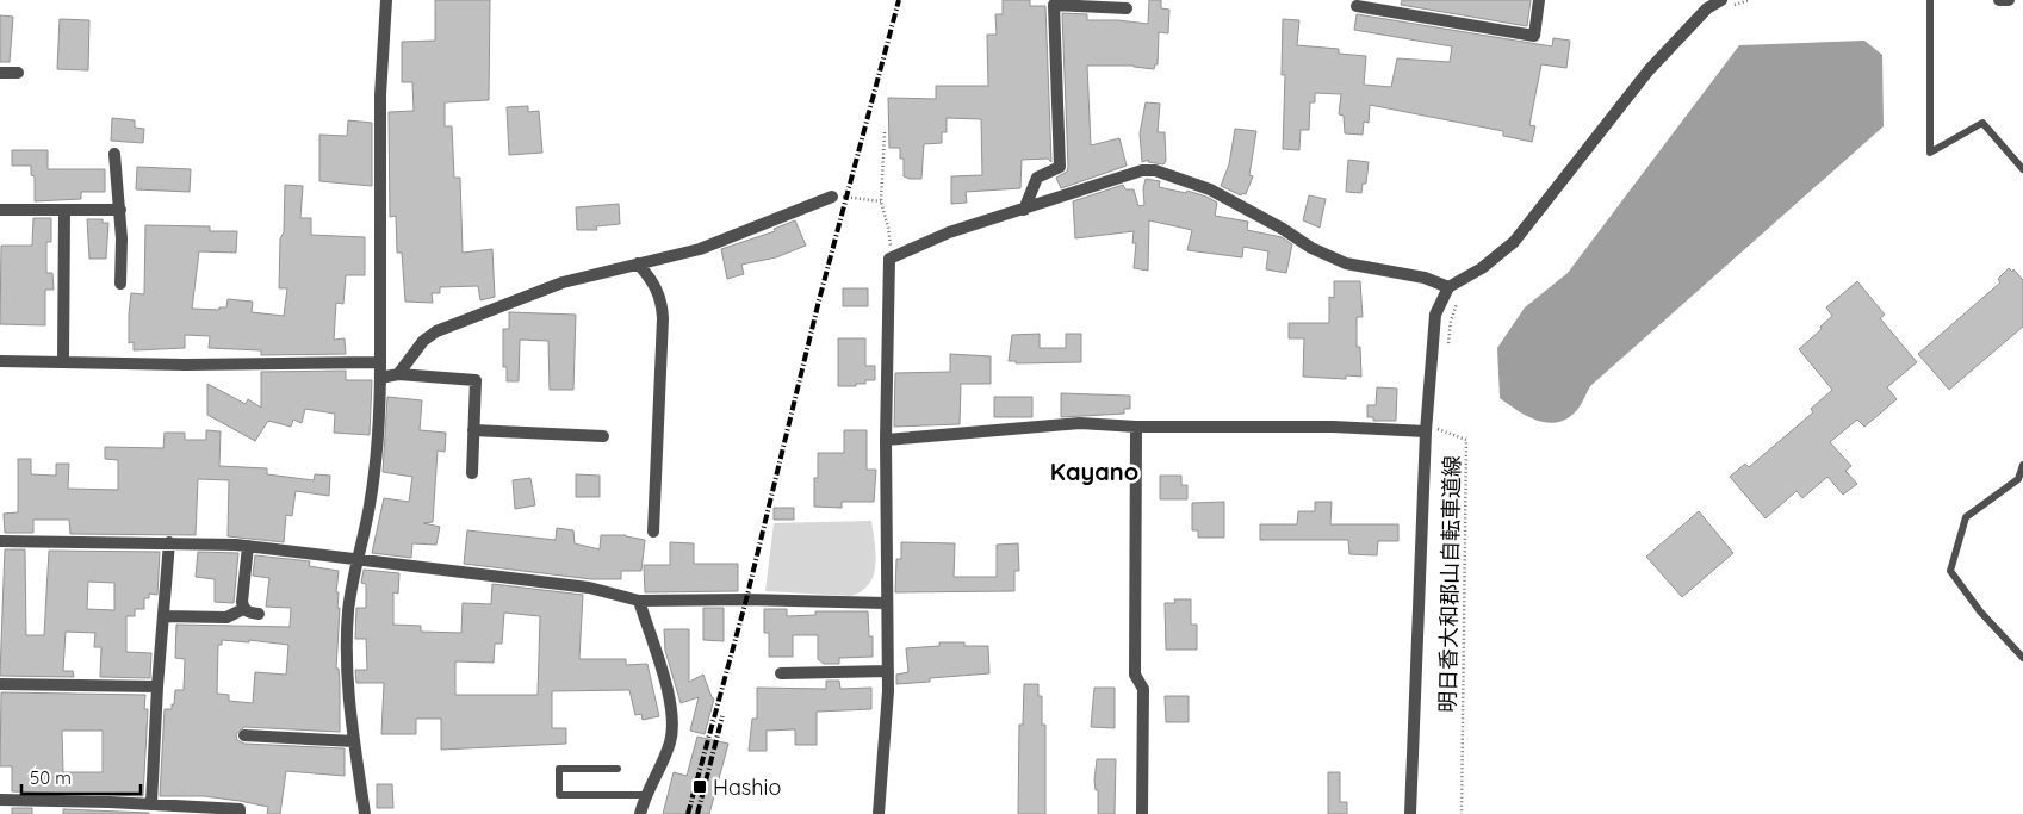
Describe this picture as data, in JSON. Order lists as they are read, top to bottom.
{
  "streets": {
    "path": ["明日香大和郡山自転車道線"]
  },
  "districts": ["Kayano"],
  "places": {
    "transit": ["Hashio"]
  },
  "scale_bar": "50 m"
}
